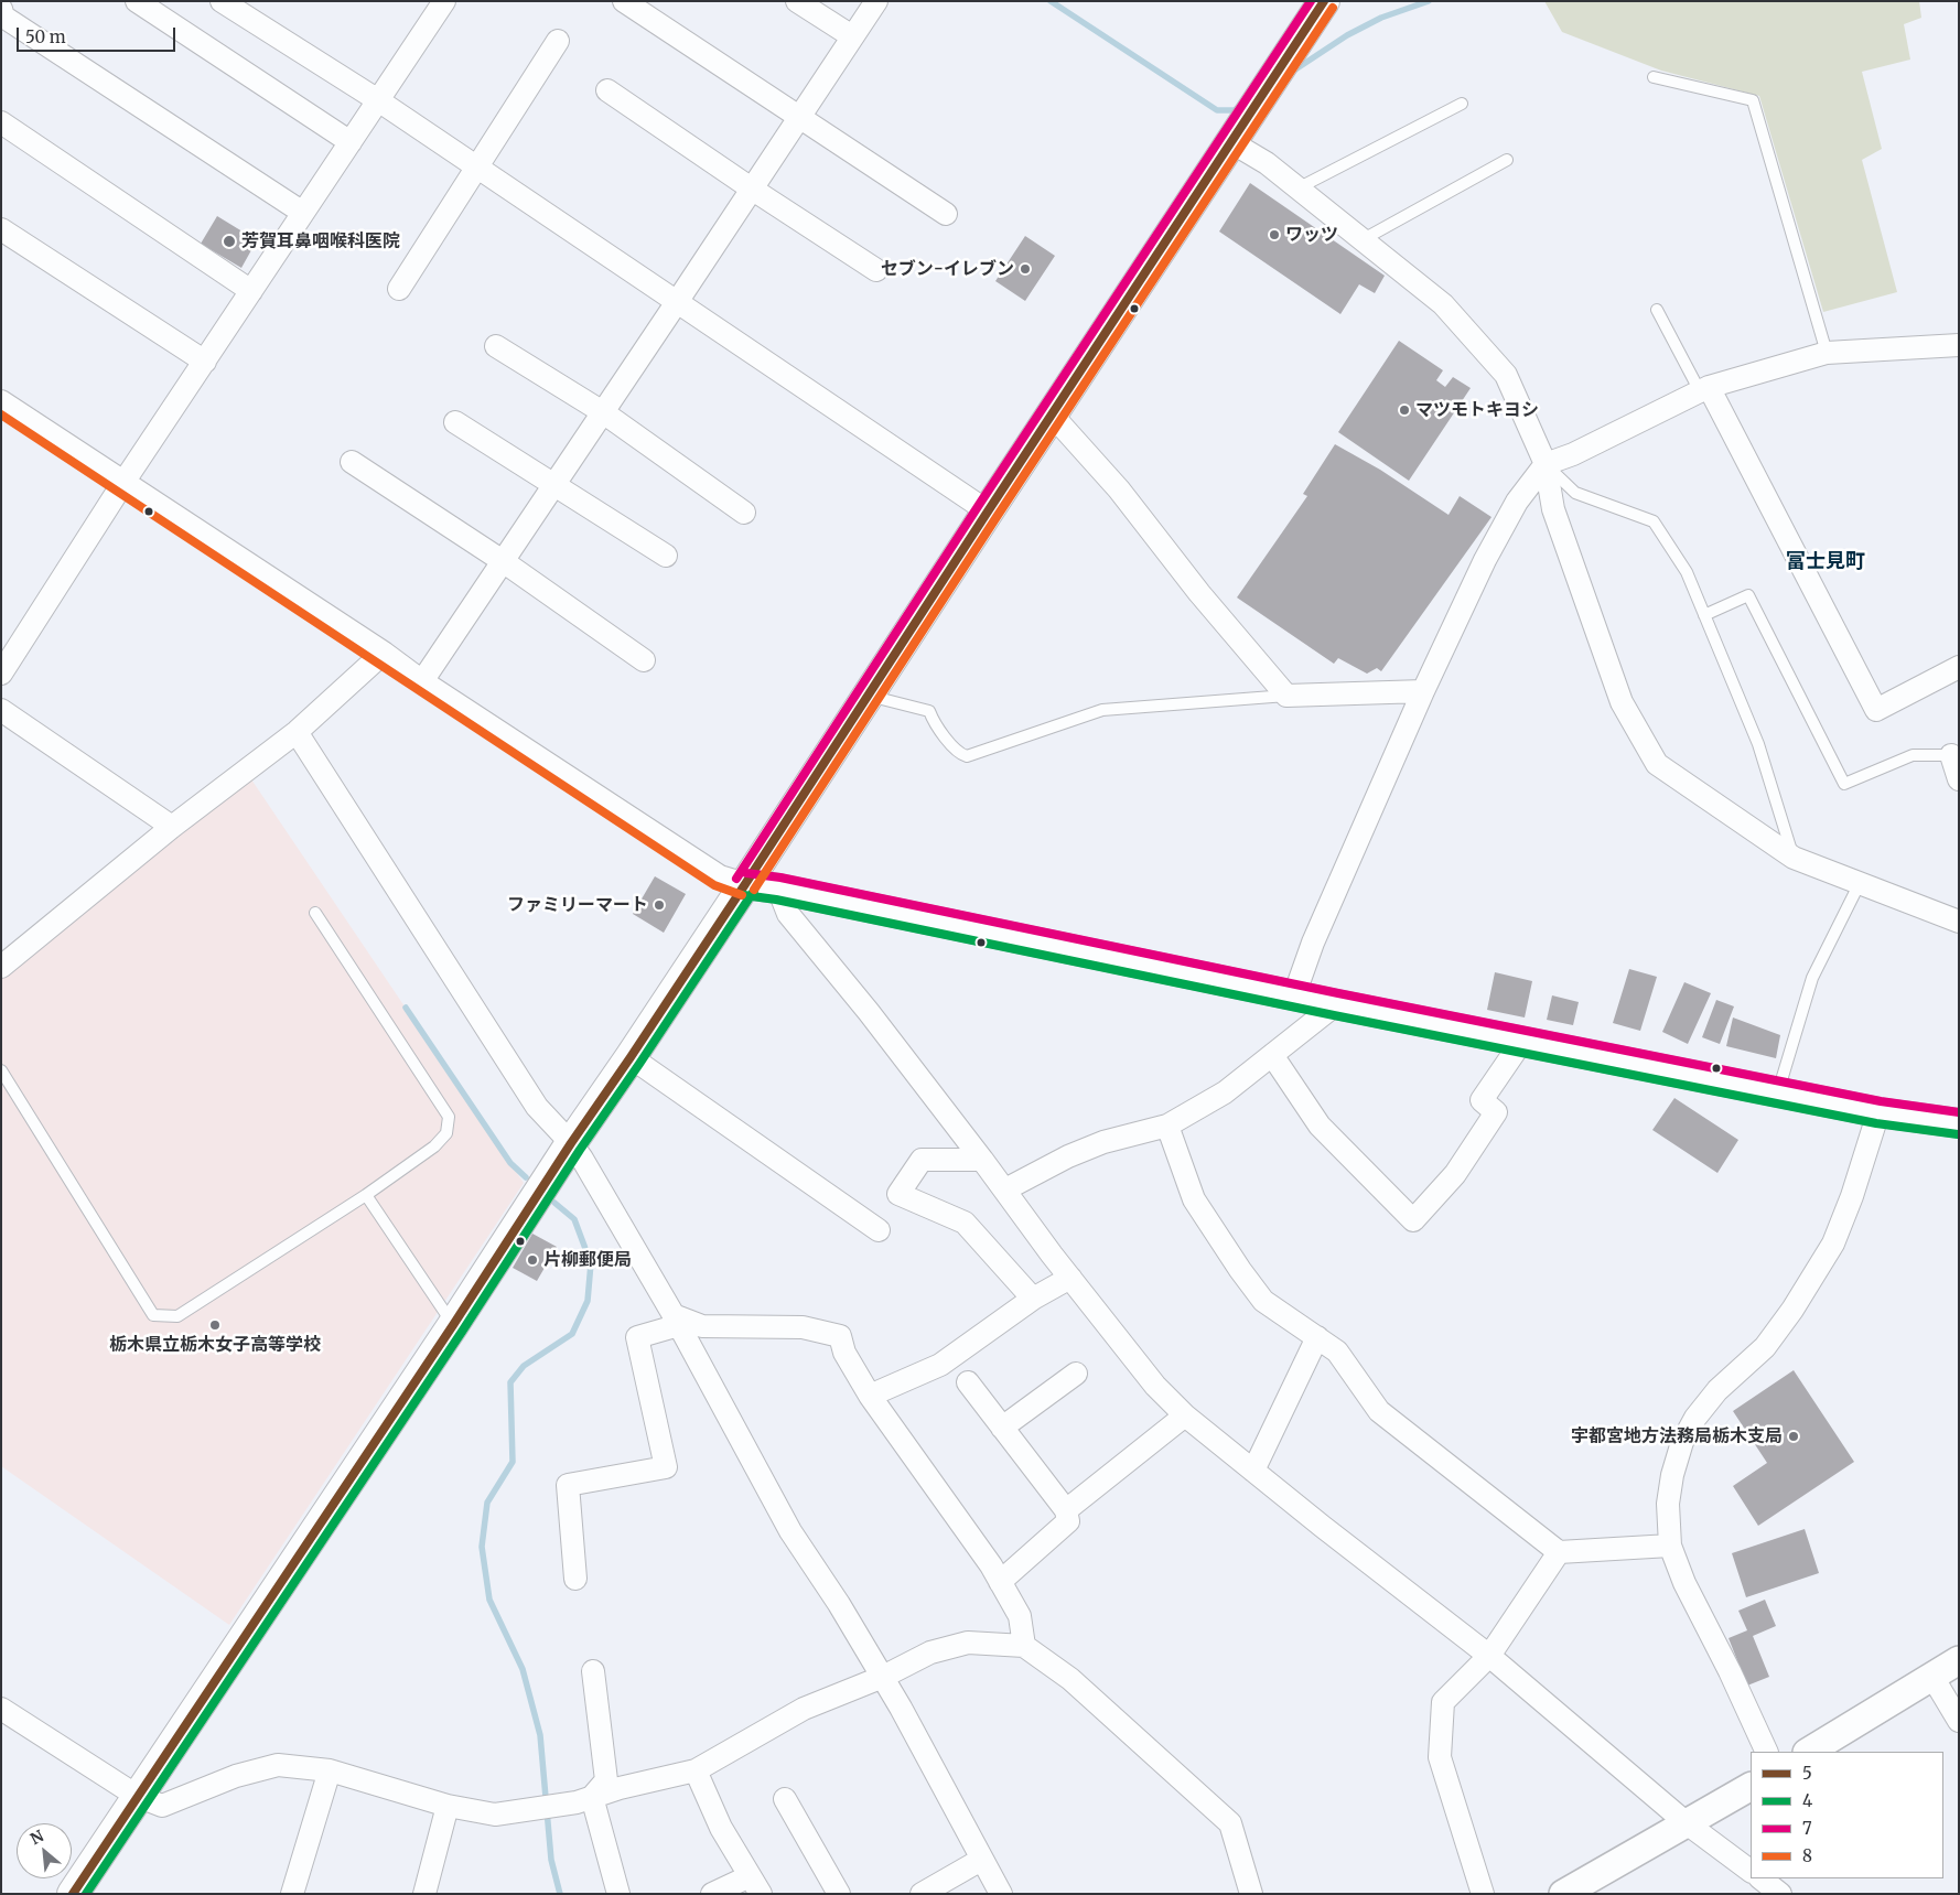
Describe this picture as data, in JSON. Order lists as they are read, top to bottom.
{
  "districts": ["富士見町"],
  "places": [
    "ワッツ",
    "芳賀耳鼻咽喉科医院",
    "セブン-イレブン",
    "マツモトキヨシ",
    "ファミリーマート",
    "片柳郵便局",
    "栃木県立栃木女子高等学校",
    "宇都宮地方法務局栃木支局"
  ],
  "lines": [
    "transit line 5",
    "transit line 7",
    "transit line 8",
    "transit line 4"
  ],
  "legend": [
    "5",
    "4",
    "7",
    "8"
  ],
  "scale_bar": "50 m",
  "north": "top left"
}
